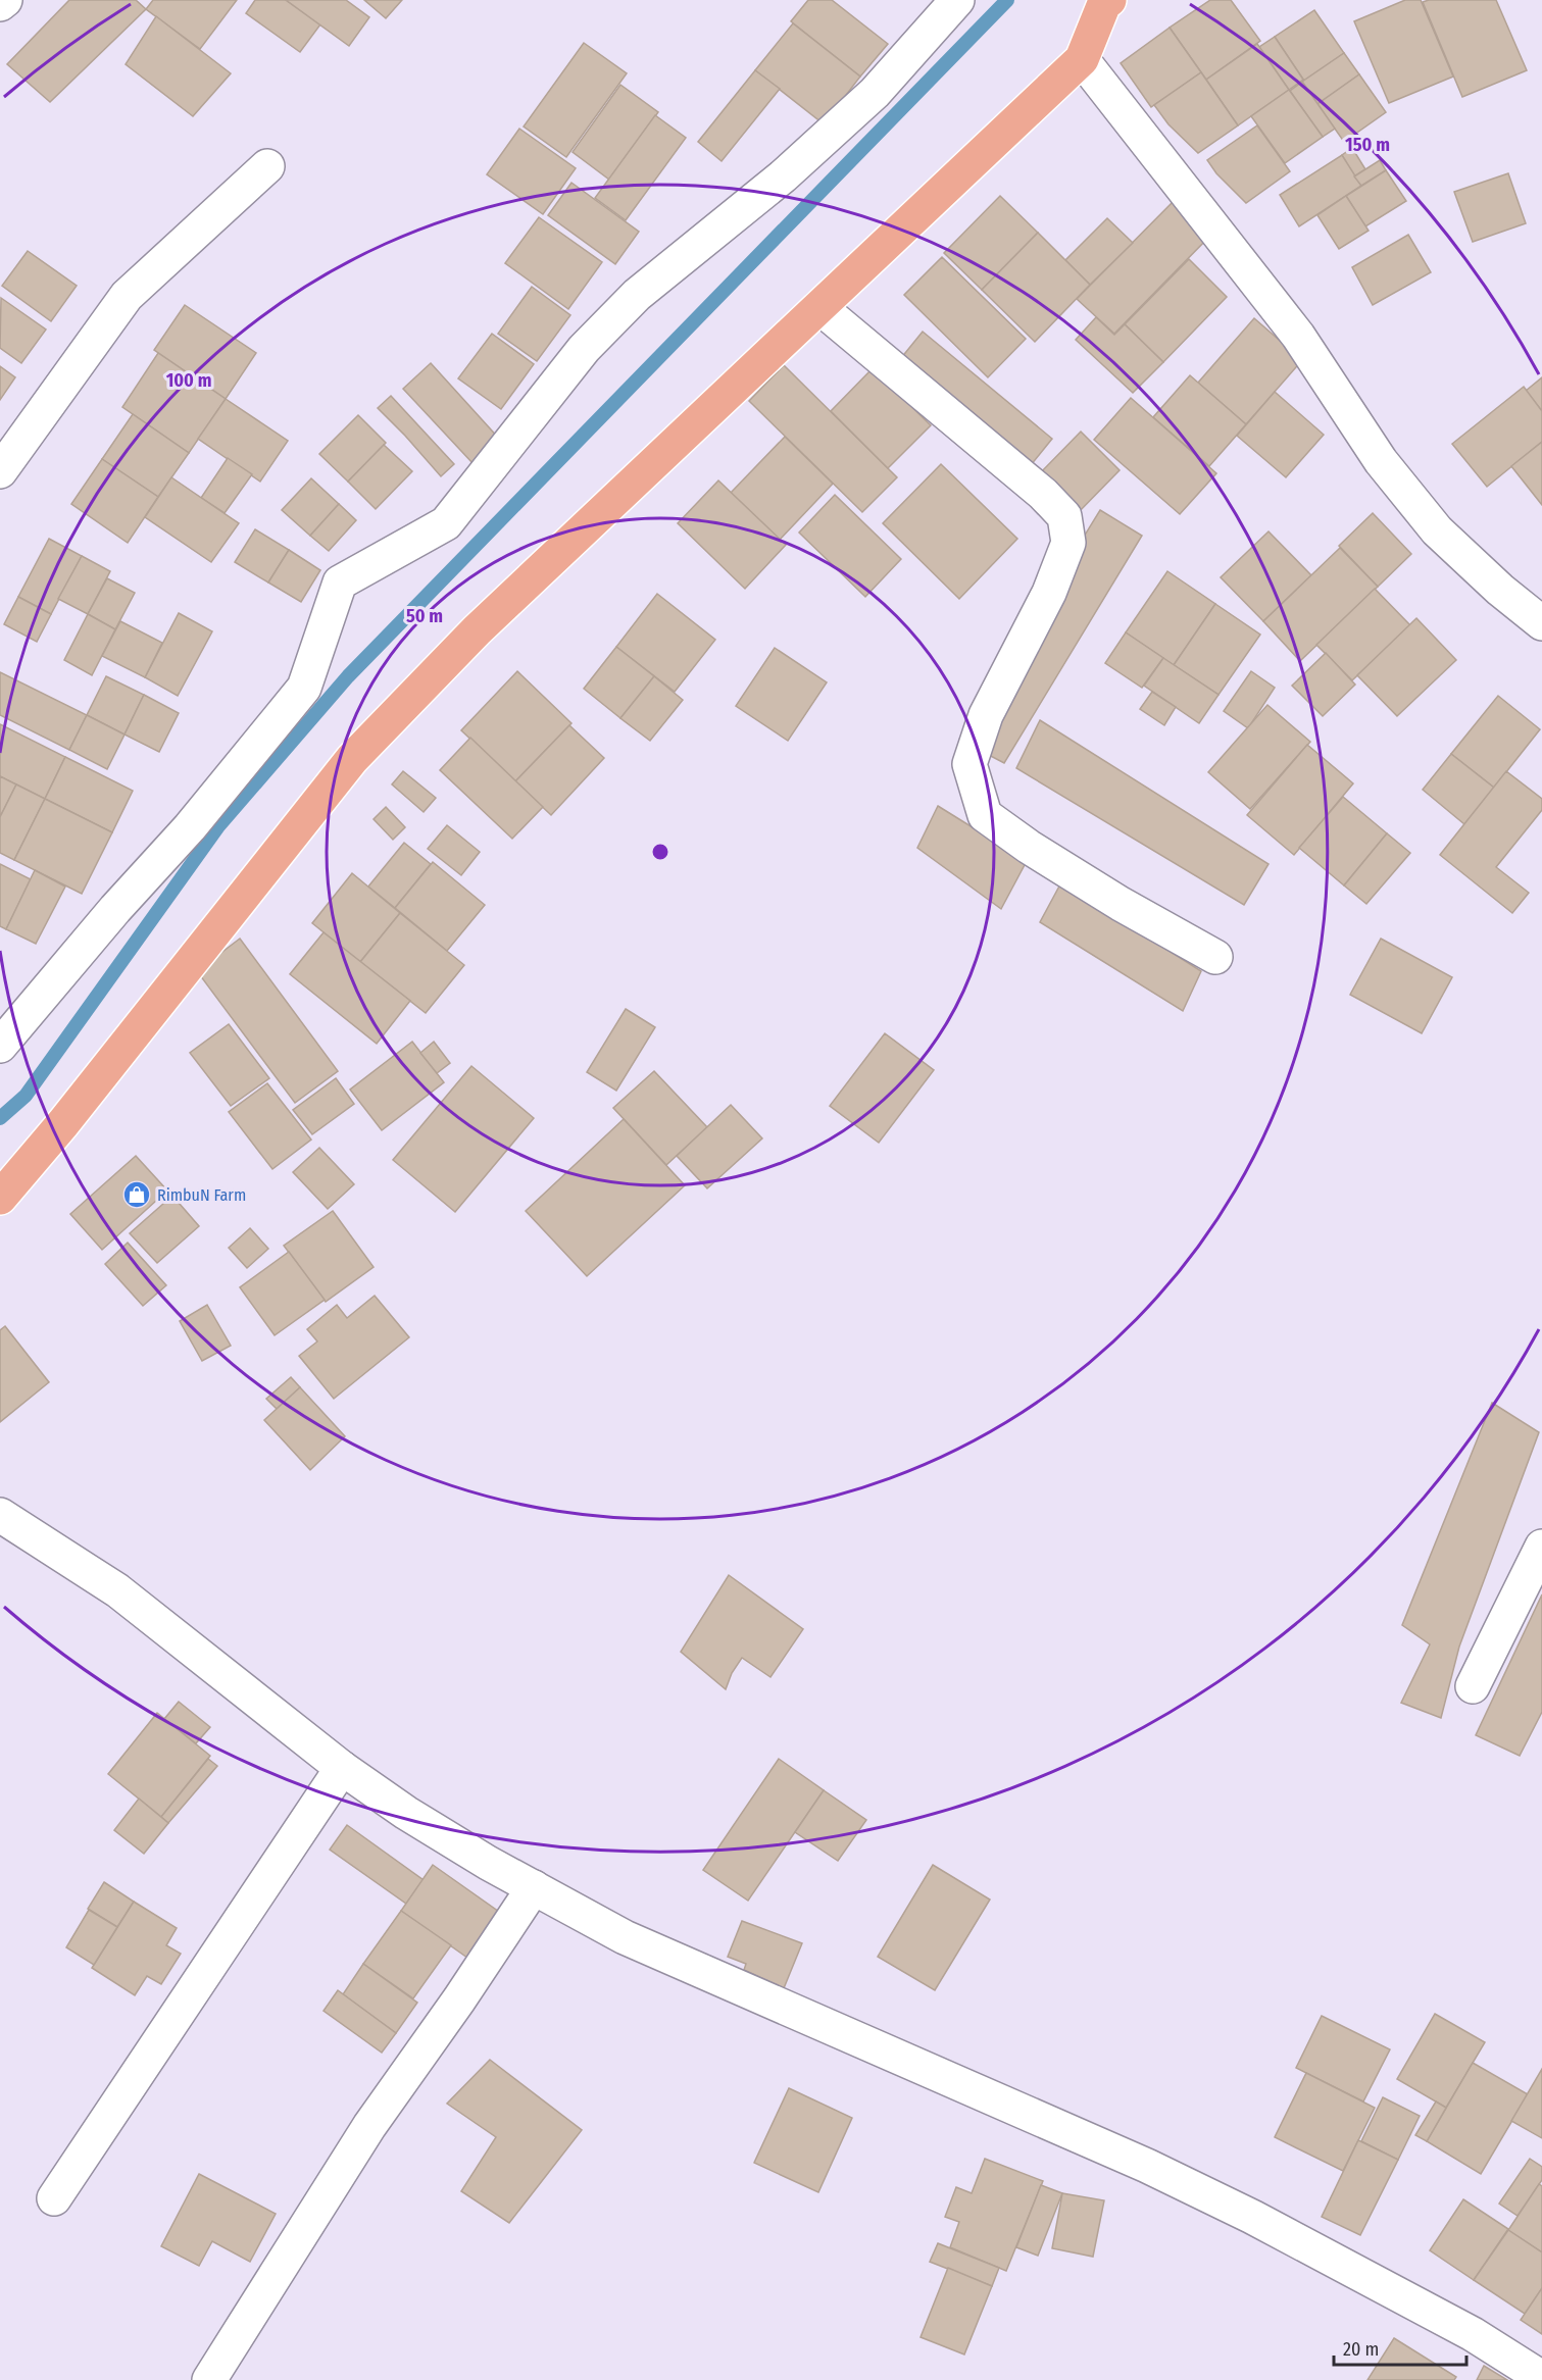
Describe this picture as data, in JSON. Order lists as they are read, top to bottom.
{
  "places": {
    "shop": ["RimbuN Farm"]
  },
  "scale_bar": "20 m",
  "rings": ["150 m", "100 m", "50 m"]
}
